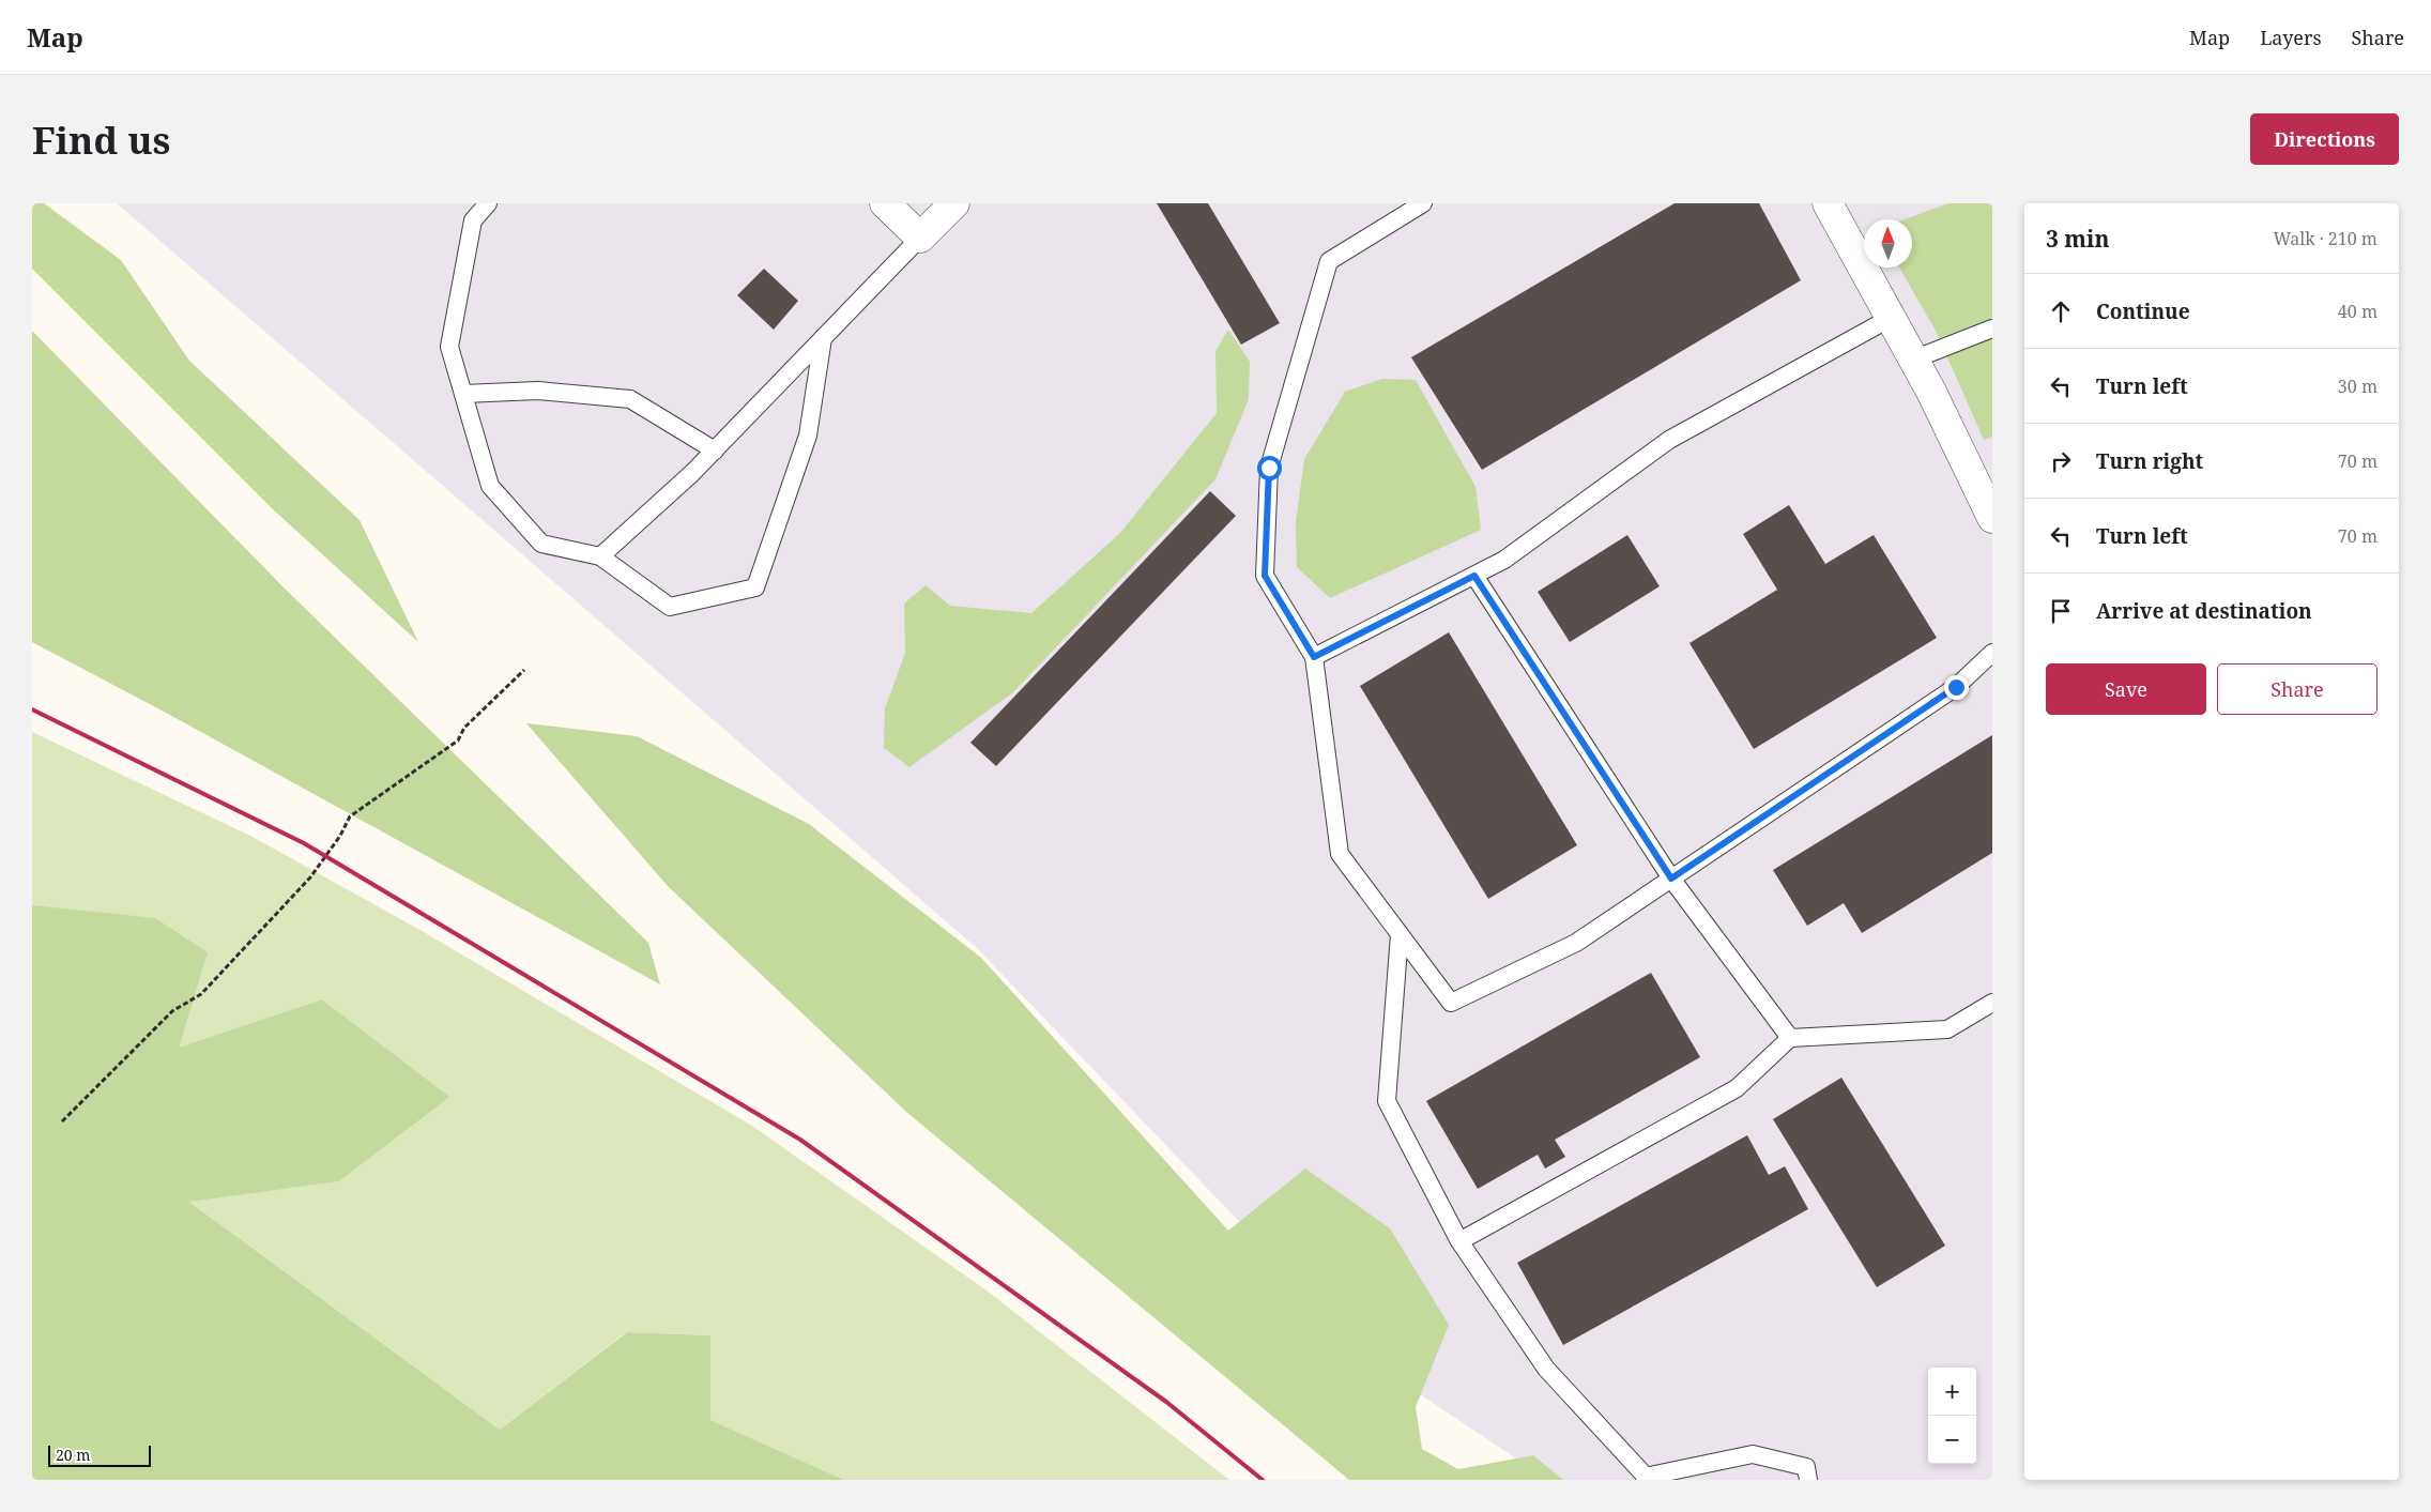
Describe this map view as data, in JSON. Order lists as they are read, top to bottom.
{
  "scale_bar": "20 m",
  "north": "top",
  "page": {
    "header": "Map",
    "nav": ["Map", "Layers", "Share"],
    "buttons": [
      "Directions",
      ["Save", "Share"]
    ],
    "title": "Find us",
    "heading": ["3 min", "Walk · 210 m"],
    "list": [
      ["Continue", "40 m"],
      ["Turn left", "30 m"],
      ["Turn right", "70 m"],
      ["Turn left", "70 m"],
      "Arrive at destination"
    ],
    "map_buttons": ["+", "−"],
    "scale": "20 m"
  }
}
